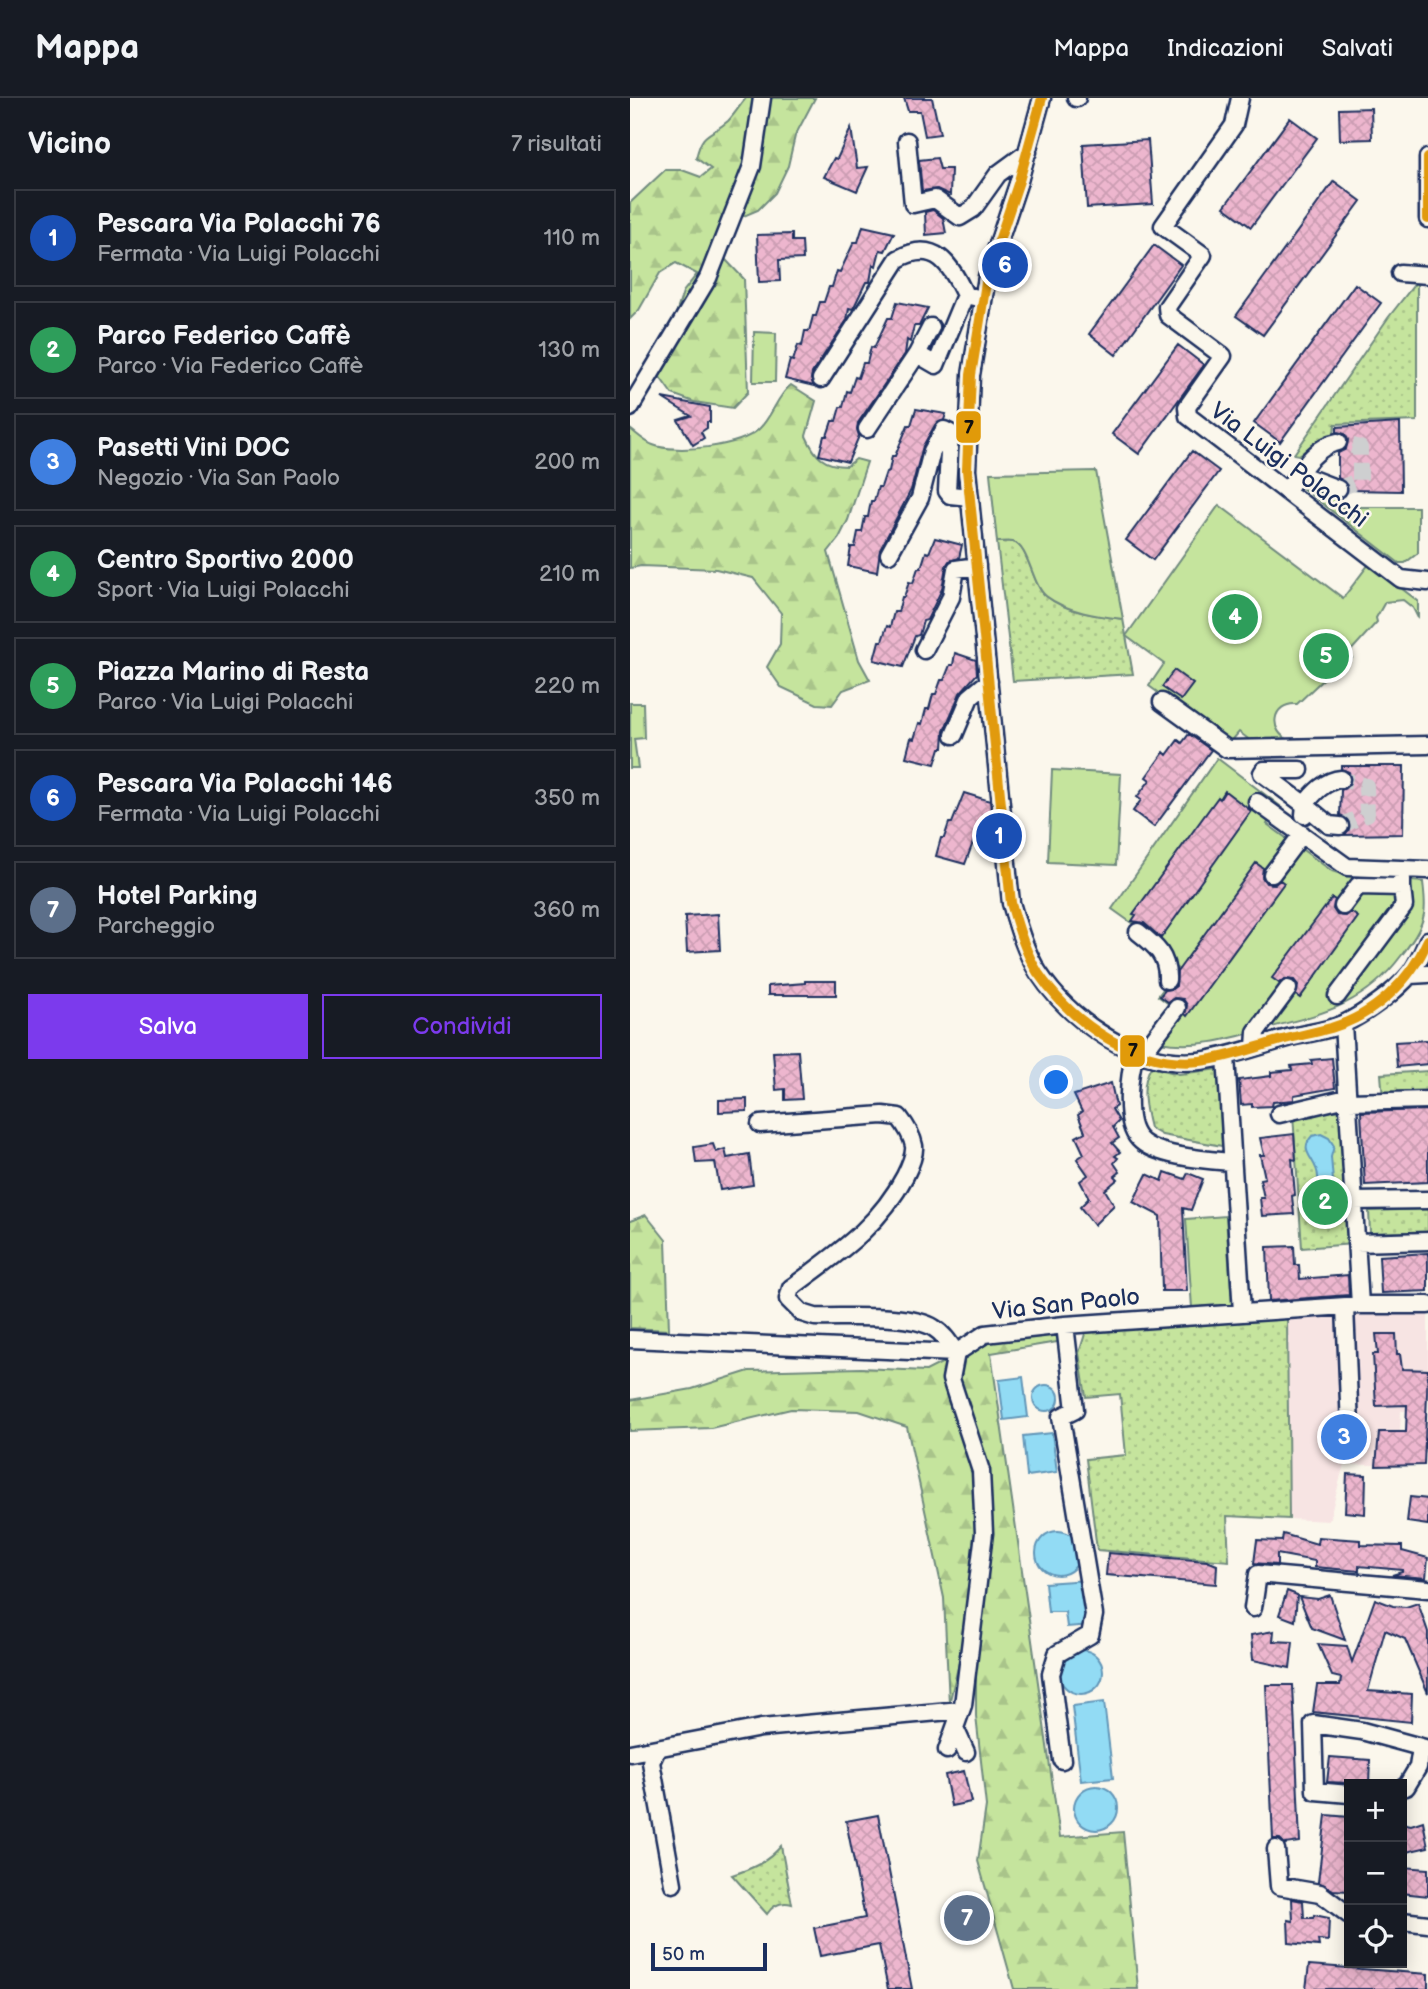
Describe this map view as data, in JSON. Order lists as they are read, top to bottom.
{
  "streets": {
    "street": ["Via Luigi Polacchi", "Via San Paolo"]
  },
  "lines": ["transit line 7"],
  "scale_bar": "50 m",
  "page": {
    "header": "Mappa",
    "nav": ["Mappa", "Indicazioni", "Salvati"],
    "heading": ["Vicino", "7 risultati"],
    "list": [
      {
        "mark": "1",
        "name": "Pescara Via Polacchi 76",
        "note": "Fermata · Via Luigi Polacchi",
        "value": "110 m"
      },
      {
        "mark": "2",
        "name": "Parco Federico Caffè",
        "note": "Parco · Via Federico Caffè",
        "value": "130 m"
      },
      {
        "mark": "3",
        "name": "Pasetti Vini DOC",
        "note": "Negozio · Via San Paolo",
        "value": "200 m"
      },
      {
        "mark": "4",
        "name": "Centro Sportivo 2000",
        "note": "Sport · Via Luigi Polacchi",
        "value": "210 m"
      },
      {
        "mark": "5",
        "name": "Piazza Marino di Resta",
        "note": "Parco · Via Luigi Polacchi",
        "value": "220 m"
      },
      {
        "mark": "6",
        "name": "Pescara Via Polacchi 146",
        "note": "Fermata · Via Luigi Polacchi",
        "value": "350 m"
      },
      {
        "mark": "7",
        "name": "Hotel Parking",
        "note": "Parcheggio",
        "value": "360 m"
      }
    ],
    "pins": [
      "6",
      "4",
      "5",
      "1",
      "2",
      "3",
      "7"
    ],
    "buttons": ["Salva", "Condividi"],
    "map_buttons": ["+", "−"],
    "scale": "50 m"
  }
}
